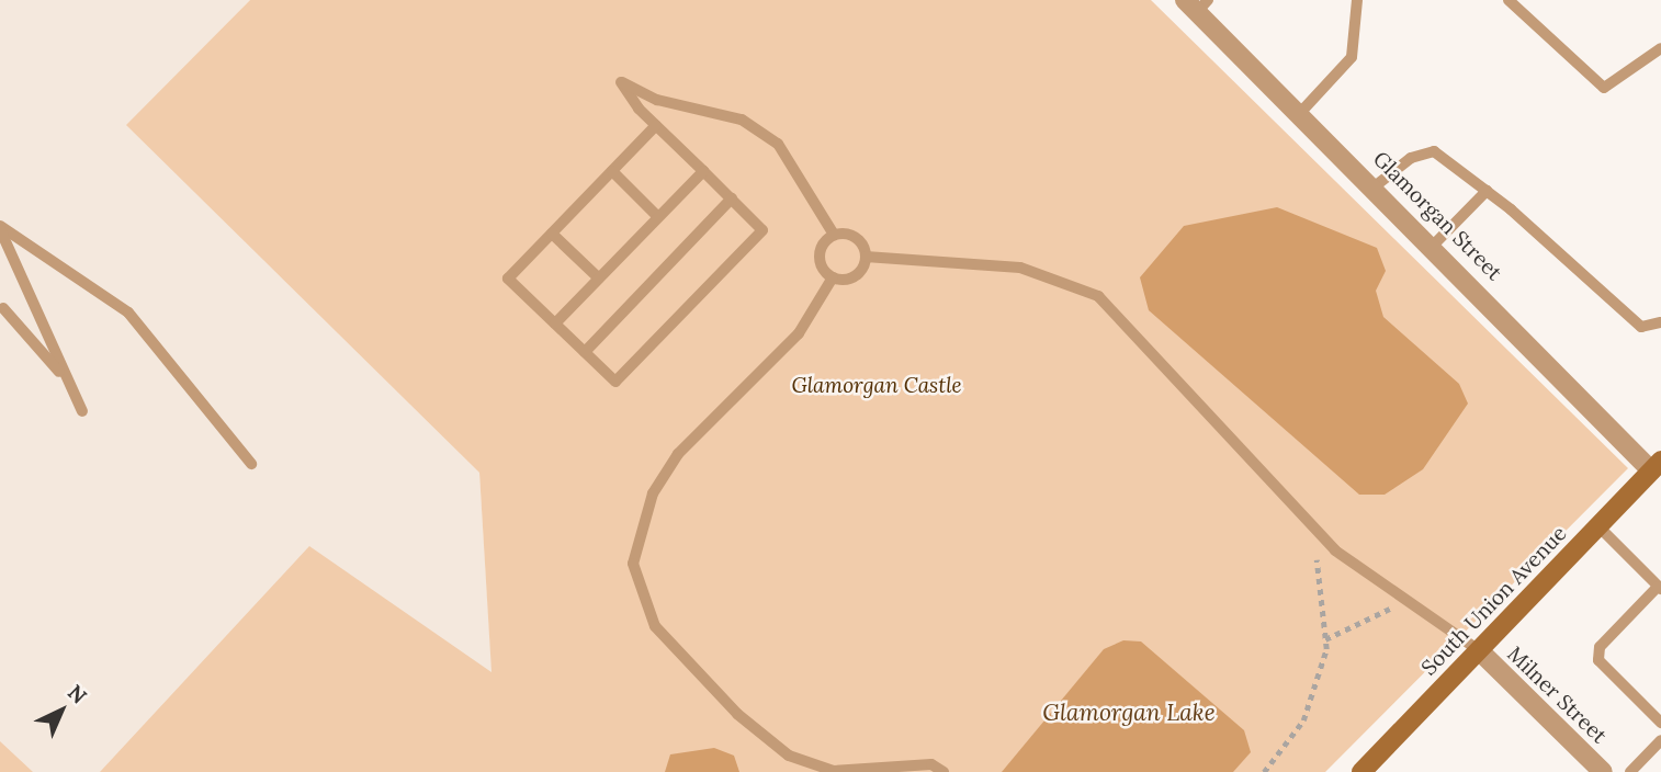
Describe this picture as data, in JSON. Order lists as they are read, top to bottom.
{
  "streets": {
    "main road": ["South Union Avenue"],
    "street": ["Glamorgan Street", "Milner Street"]
  },
  "crossings": [
    ["Glamorgan Street", "South Union Avenue"],
    ["South Union Avenue", "Milner Street"]
  ],
  "water": ["Glamorgan Lake"],
  "parks": ["Glamorgan Castle"],
  "north": "top right"
}
